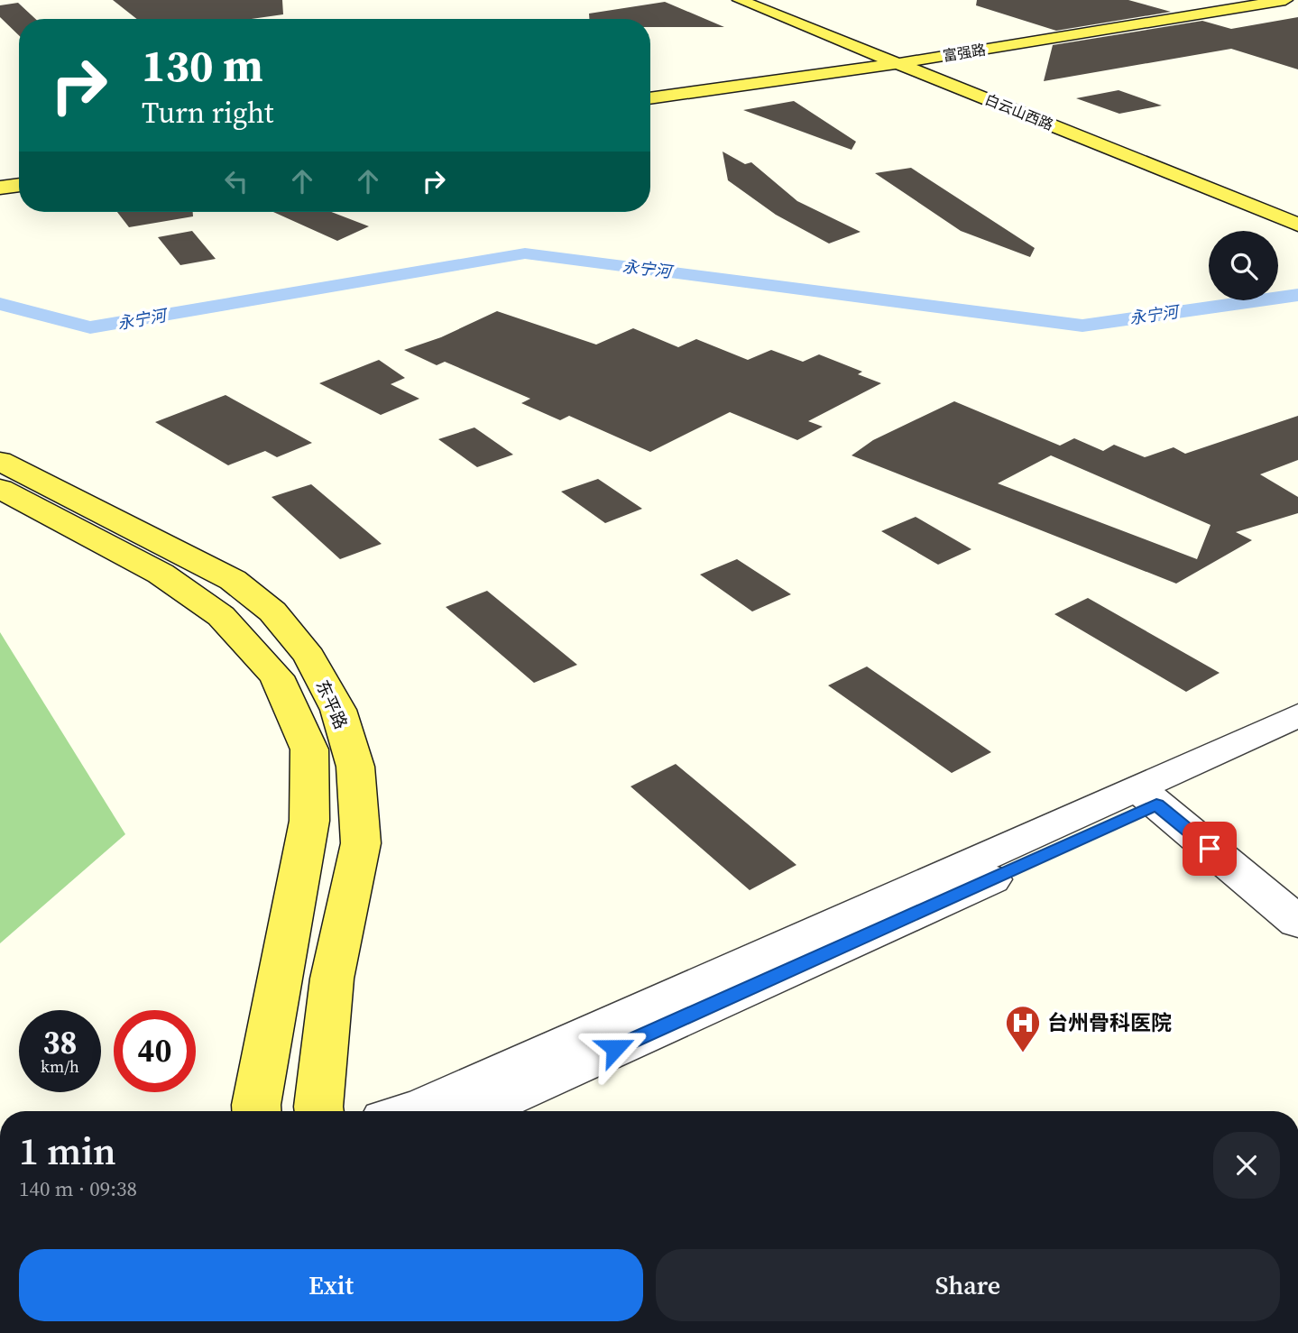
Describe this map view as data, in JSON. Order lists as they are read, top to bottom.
{
  "streets": {
    "main road": ["富强路", "白云山西路", "东平路"]
  },
  "crossings": [
    ["富强路", "白云山西路"]
  ],
  "water": ["永宁河"],
  "places": {
    "hospital": ["台州骨科医院"]
  },
  "page": {
    "turn": ["130 m", "Turn right"],
    "speed": "38 km/h",
    "limit": "40",
    "heading": ["1 min", "140 m · 09:38"],
    "buttons": ["Exit", "Share"]
  }
}
